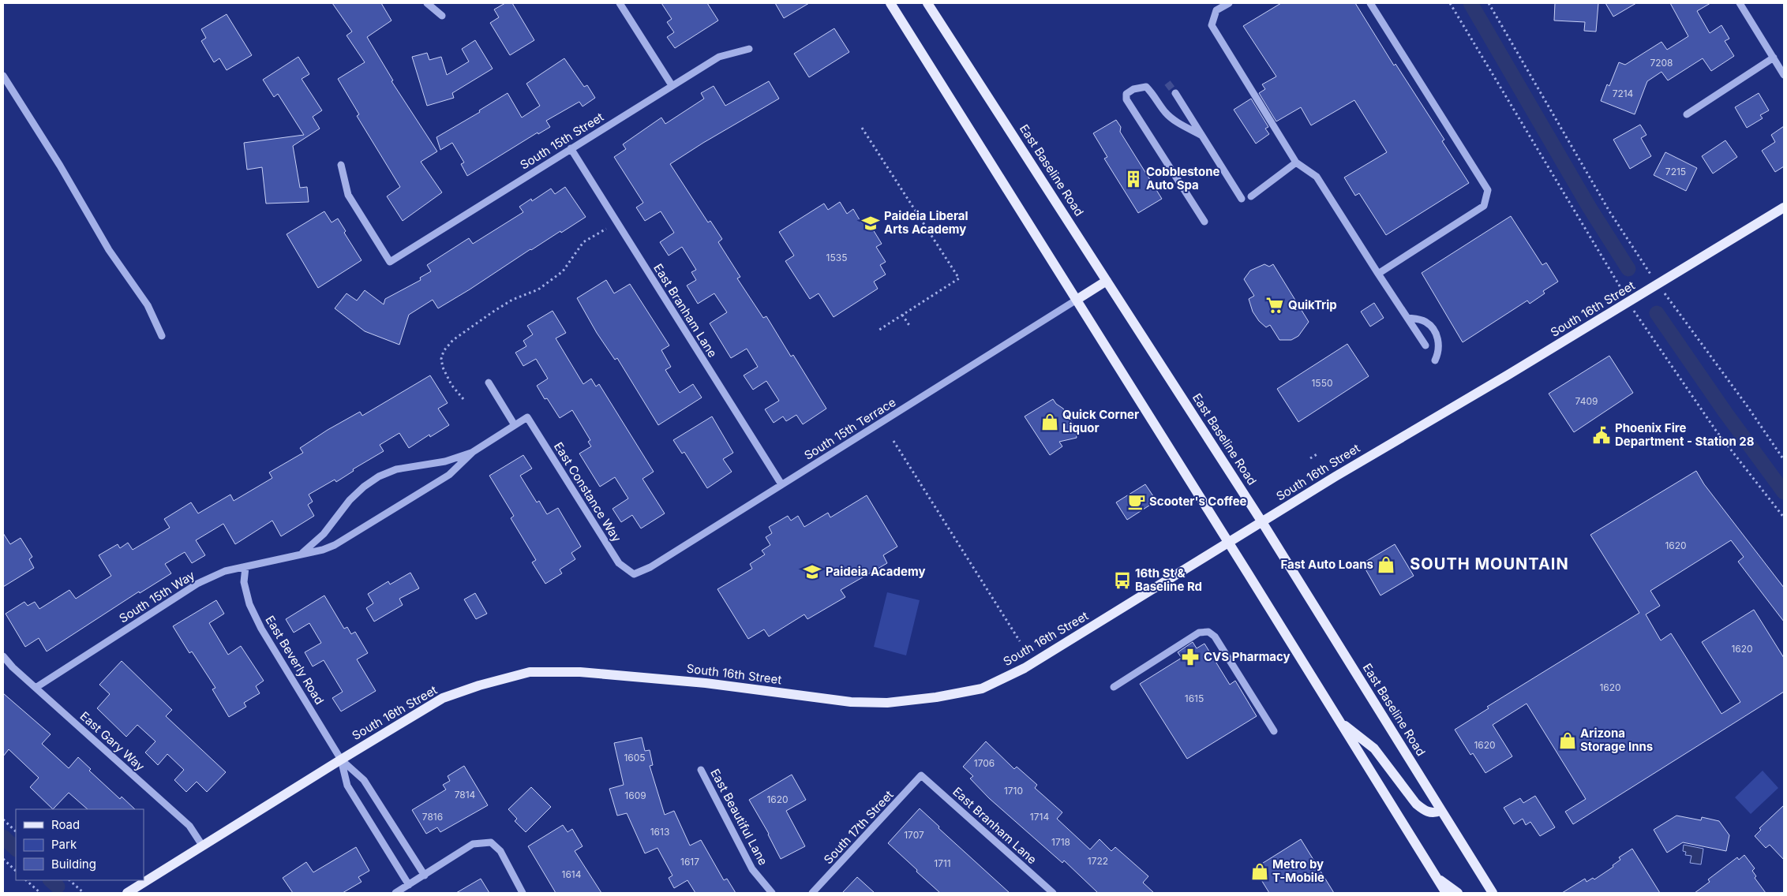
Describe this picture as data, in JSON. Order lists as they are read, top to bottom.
{
  "streets": {
    "main road": ["East Baseline Road", "South 16th Street"],
    "street": [
      "South 15th Street",
      "East Branham Lane",
      "South 15th Terrace",
      "East Constance Way",
      "South 15th Way",
      "East Beverly Road",
      "East Gary Way",
      "East Beautiful Lane",
      "South 17th Street"
    ]
  },
  "crossings": [
    ["South 15th Street", "East Branham Lane"],
    ["East Baseline Road", "South 16th Street"],
    ["South 16th Street", "East Beverly Road"],
    ["South 16th Street", "East Gary Way"],
    ["East Branham Lane", "South 15th Terrace"],
    ["East Branham Lane", "South 17th Street"],
    ["South 15th Terrace", "East Constance Way"],
    ["East Constance Way", "South 15th Way"],
    ["South 15th Way", "East Beverly Road"],
    ["South 15th Way", "East Gary Way"]
  ],
  "districts": ["SOUTH MOUNTAIN"],
  "places": {
    "building": ["Cobblestone Auto Spa"],
    "school or university": ["Paideia Liberal Arts Academy", "Paideia Academy"],
    "supermarket": ["QuikTrip"],
    "shop": [
      "Quick Corner Liquor",
      "Fast Auto Loans",
      "Arizona Storage Inns",
      "Metro by T-Mobile"
    ],
    "public building": ["Phoenix Fire Department - Station 28"],
    "cafe": ["Scooter's Coffee"],
    "bus stop": ["16th St & Baseline Rd"],
    "pharmacy": ["CVS Pharmacy"]
  },
  "house_numbers": [
    "7208",
    "7214",
    "7215",
    "1535",
    "1550",
    "7409",
    "1620",
    "1620",
    "1620",
    "1615",
    "1620",
    "1605",
    "1706",
    "1710",
    "7814",
    "1609",
    "1620",
    "7816",
    "1714",
    "1613",
    "1707",
    "1718",
    "1722",
    "1617",
    "1711",
    "1614"
  ],
  "legend": ["Road", "Park", "Building"]
}
